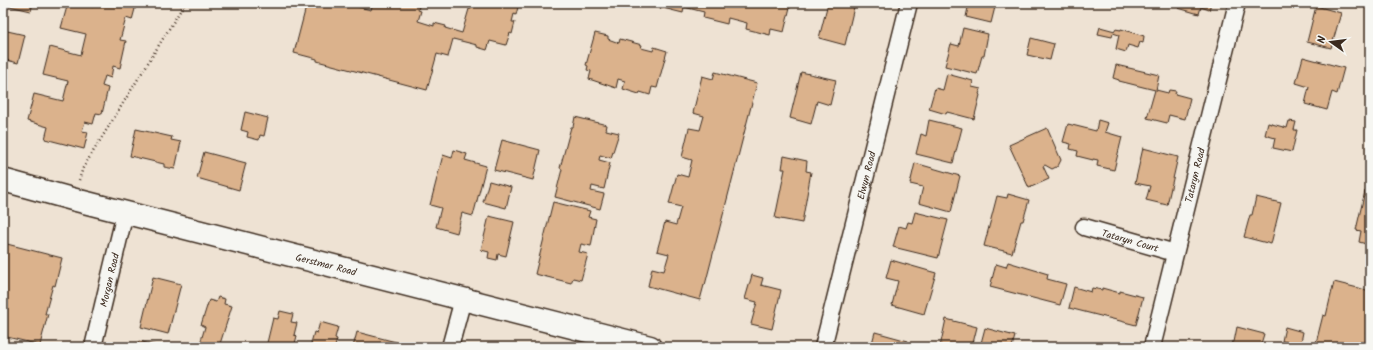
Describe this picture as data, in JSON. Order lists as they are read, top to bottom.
{
  "streets": {
    "street": [
      "Elwyn Road",
      "Tataryn Road",
      "Tataryn Court",
      "Gerstmar Road",
      "Morgan Road"
    ]
  },
  "crossings": [
    ["Tataryn Road", "Tataryn Court"],
    ["Gerstmar Road", "Morgan Road"]
  ],
  "north": "left"
}
